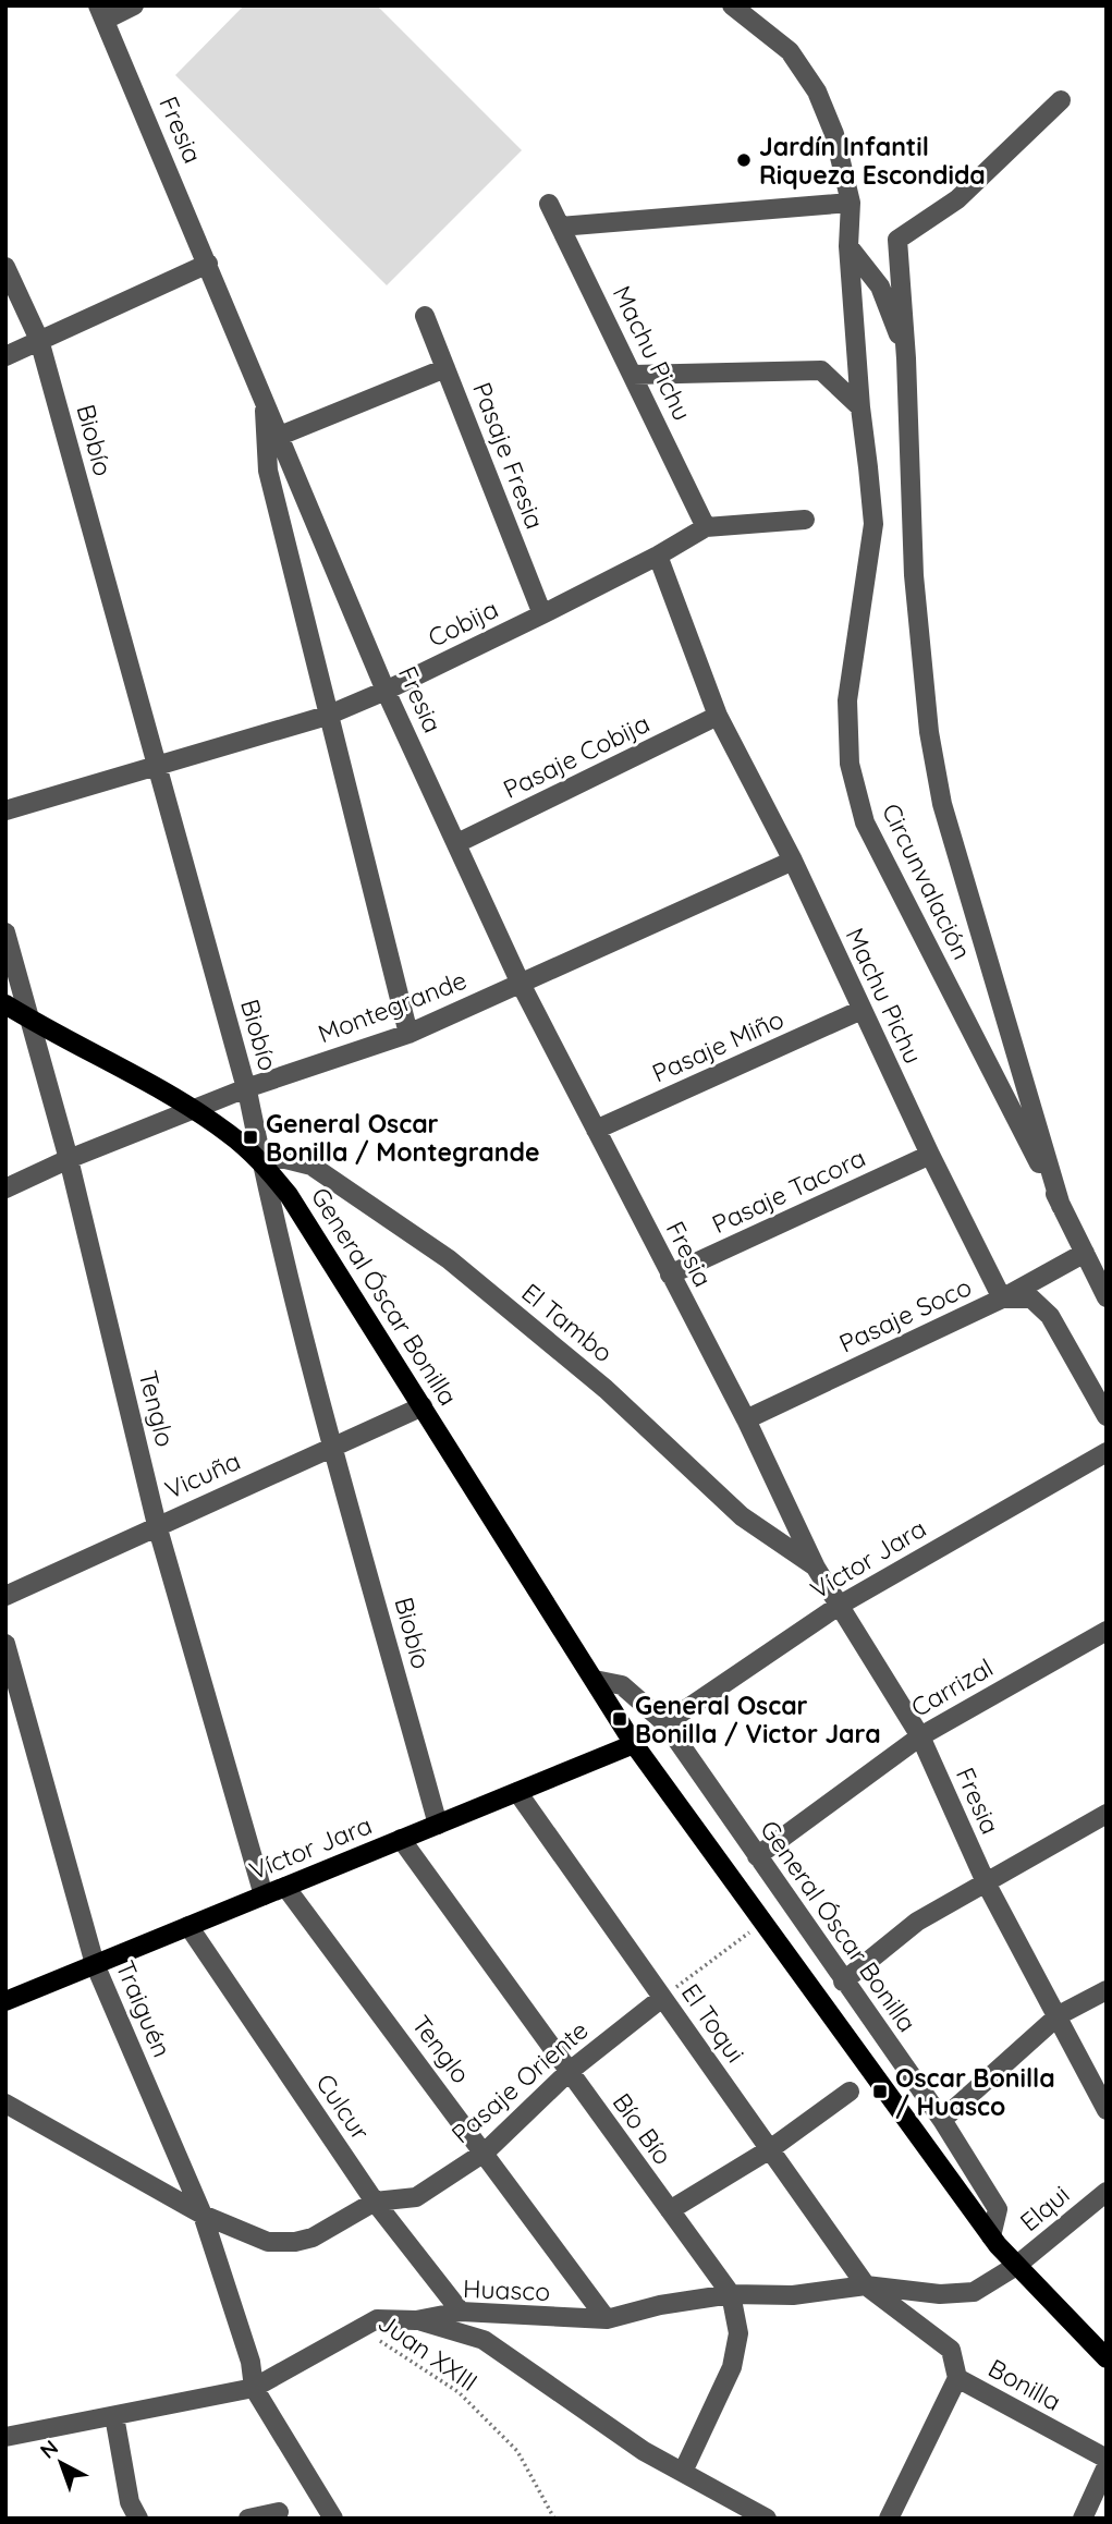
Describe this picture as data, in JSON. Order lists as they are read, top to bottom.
{
  "streets": {
    "main road": ["General Óscar Bonilla", "Víctor Jara"],
    "street": [
      "Fresia",
      "Machu Pichu",
      "Biobío",
      "Pasaje Fresia",
      "Cobija",
      "Pasaje Cobija",
      "Circunvalación",
      "Montegrande",
      "Pasaje Miño",
      "Pasaje Tacora",
      "Pasaje Soco",
      "El Tambo",
      "Tenglo",
      "Vicuña",
      "Carrizal",
      "Traiguén",
      "El Toqui",
      "Pasaje Oriente",
      "Culcur",
      "Bío Bío",
      "Elqui",
      "Huasco",
      "Bonilla"
    ],
    "path": ["Juan XXIII"]
  },
  "crossings": [
    ["Fresia", "Cobija"],
    ["Fresia", "Pasaje Cobija"],
    ["Fresia", "Montegrande"],
    ["Fresia", "Pasaje Miño"],
    ["Fresia", "Pasaje Tacora"],
    ["Fresia", "Pasaje Soco"],
    ["Fresia", "El Tambo"],
    ["Fresia", "Víctor Jara"],
    ["Fresia", "Carrizal"],
    ["Machu Pichu", "Cobija"],
    ["Machu Pichu", "Pasaje Cobija"],
    ["Machu Pichu", "Montegrande"],
    ["Machu Pichu", "Pasaje Miño"],
    ["Machu Pichu", "Pasaje Tacora"],
    ["Machu Pichu", "Pasaje Soco"],
    ["Biobío", "Cobija"],
    ["Biobío", "Montegrande"],
    ["Biobío", "General Óscar Bonilla"],
    ["Biobío", "El Tambo"],
    ["Biobío", "Vicuña"],
    ["Biobío", "Víctor Jara"],
    ["Pasaje Fresia", "Cobija"],
    ["Circunvalación", "Pasaje Soco"],
    ["Montegrande", "General Óscar Bonilla"],
    ["Montegrande", "Tenglo"],
    ["General Óscar Bonilla", "El Tambo"],
    ["General Óscar Bonilla", "Tenglo"],
    ["General Óscar Bonilla", "Vicuña"],
    ["General Óscar Bonilla", "Víctor Jara"],
    ["General Óscar Bonilla", "Carrizal"],
    ["General Óscar Bonilla", "Elqui"],
    ["General Óscar Bonilla", "Huasco"],
    ["Tenglo", "Vicuña"],
    ["Tenglo", "Víctor Jara"],
    ["Tenglo", "Pasaje Oriente"],
    ["Tenglo", "Huasco"],
    ["Víctor Jara", "Traiguén"],
    ["Víctor Jara", "El Toqui"],
    ["Víctor Jara", "Culcur"],
    ["Víctor Jara", "Bío Bío"],
    ["Traiguén", "Pasaje Oriente"],
    ["Traiguén", "Huasco"],
    ["El Toqui", "Pasaje Oriente"],
    ["El Toqui", "Huasco"],
    ["El Toqui", "Bonilla"],
    ["Pasaje Oriente", "Culcur"],
    ["Pasaje Oriente", "Bío Bío"],
    ["Culcur", "Huasco"],
    ["Bío Bío", "Huasco"],
    ["Elqui", "Huasco"],
    ["Huasco", "Juan XXIII"],
    ["Huasco", "Bonilla"]
  ],
  "places": {
    "other": ["Jardín Infantil Riqueza Escondida"],
    "transit": ["General Oscar Bonilla / Montegrande", "General Oscar Bonilla / Victor Jara", "Oscar Bonilla / Huasco"]
  },
  "north": "top left"
}
